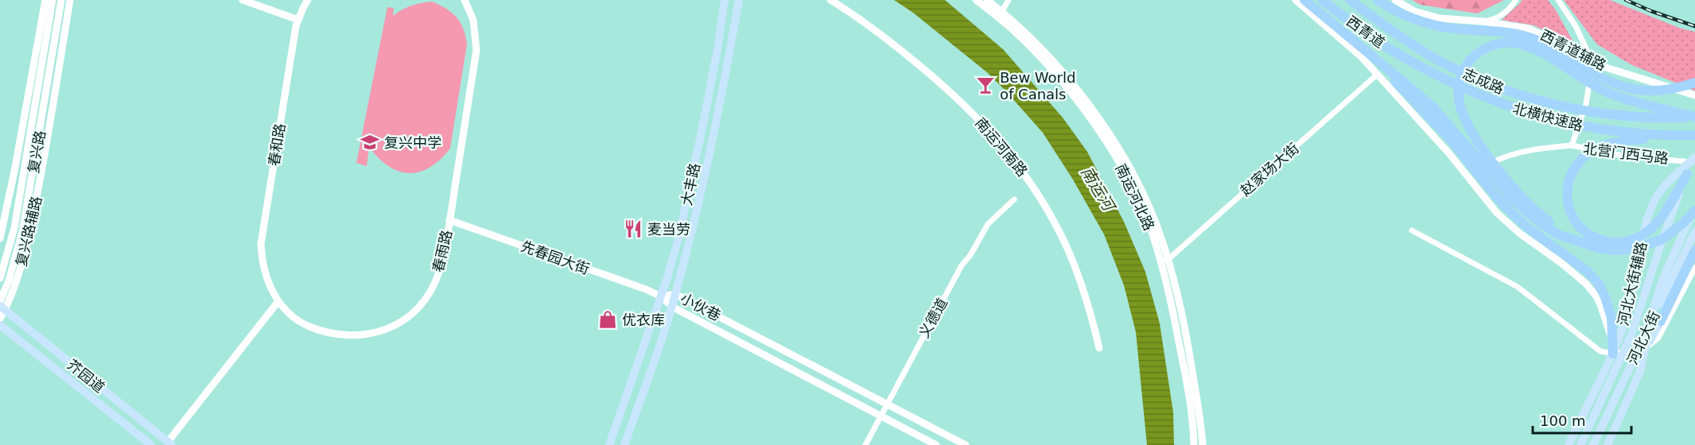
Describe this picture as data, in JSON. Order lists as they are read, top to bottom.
{
  "streets": {
    "highway": ["西青道", "志成路", "北横快速路"],
    "main road": [
      "大丰路",
      "河北大街辅路",
      "河北大街",
      "芥园道"
    ],
    "street": [
      "西青道辅路",
      "春和路",
      "南运河南路",
      "复兴路",
      "北营门西马路",
      "赵家场大街",
      "南运河北路",
      "复兴路辅路",
      "春雨路",
      "先春园大街",
      "小伙巷",
      "义德道"
    ]
  },
  "crossings": [
    ["西青道", "志成路"],
    ["西青道", "北横快速路"],
    ["西青道辅路", "北营门西马路"],
    ["春和路", "春雨路"],
    ["北营门西马路", "河北大街辅路"],
    ["北营门西马路", "河北大街"],
    ["赵家场大街", "南运河北路"],
    ["大丰路", "先春园大街"],
    ["大丰路", "小伙巷"],
    ["复兴路辅路", "芥园道"],
    ["春雨路", "先春园大街"],
    ["先春园大街", "小伙巷"],
    ["河北大街辅路", "河北大街"],
    ["小伙巷", "义德道"]
  ],
  "water": ["南运河"],
  "places": {
    "bar": ["Bew World of Canals"],
    "school or university": ["复兴中学"],
    "restaurant": ["麦当劳"],
    "shop": ["优衣库"]
  },
  "scale_bar": "100 m"
}
